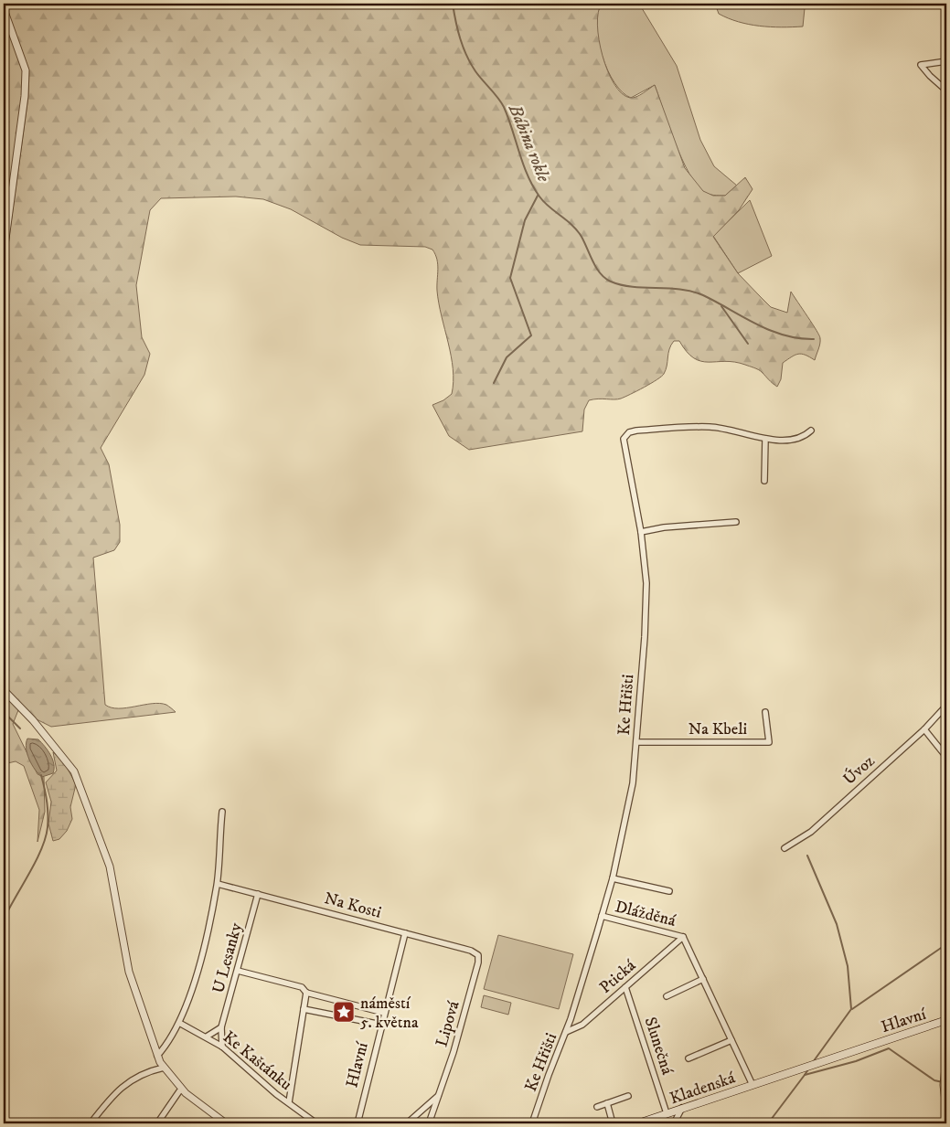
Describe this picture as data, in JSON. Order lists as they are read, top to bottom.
{
  "streets": {
    "main road": ["Hlavní", "Kladenská"],
    "street": [
      "Ke Hřišti",
      "Na Kbeli",
      "Úvoz",
      "Na Kosti",
      "Dlážděná",
      "U Lesanky",
      "Ptická",
      "Lipová",
      "Slunečná",
      "Ke Kaštánku"
    ]
  },
  "crossings": [
    ["Ke Hřišti", "Na Kbeli"],
    ["Ke Hřišti", "Dlážděná"],
    ["Ke Hřišti", "Ptická"],
    ["Na Kosti", "U Lesanky"],
    ["Na Kosti", "Hlavní"],
    ["Na Kosti", "Lipová"],
    ["Dlážděná", "Ptická"],
    ["U Lesanky", "Ke Kaštánku"],
    ["Ptická", "Slunečná"],
    ["Hlavní", "Kladenská"],
    ["Slunečná", "Kladenská"]
  ],
  "water": ["Bábina rokle"],
  "places": {
    "place": ["náměstí 5. května"]
  }
}
